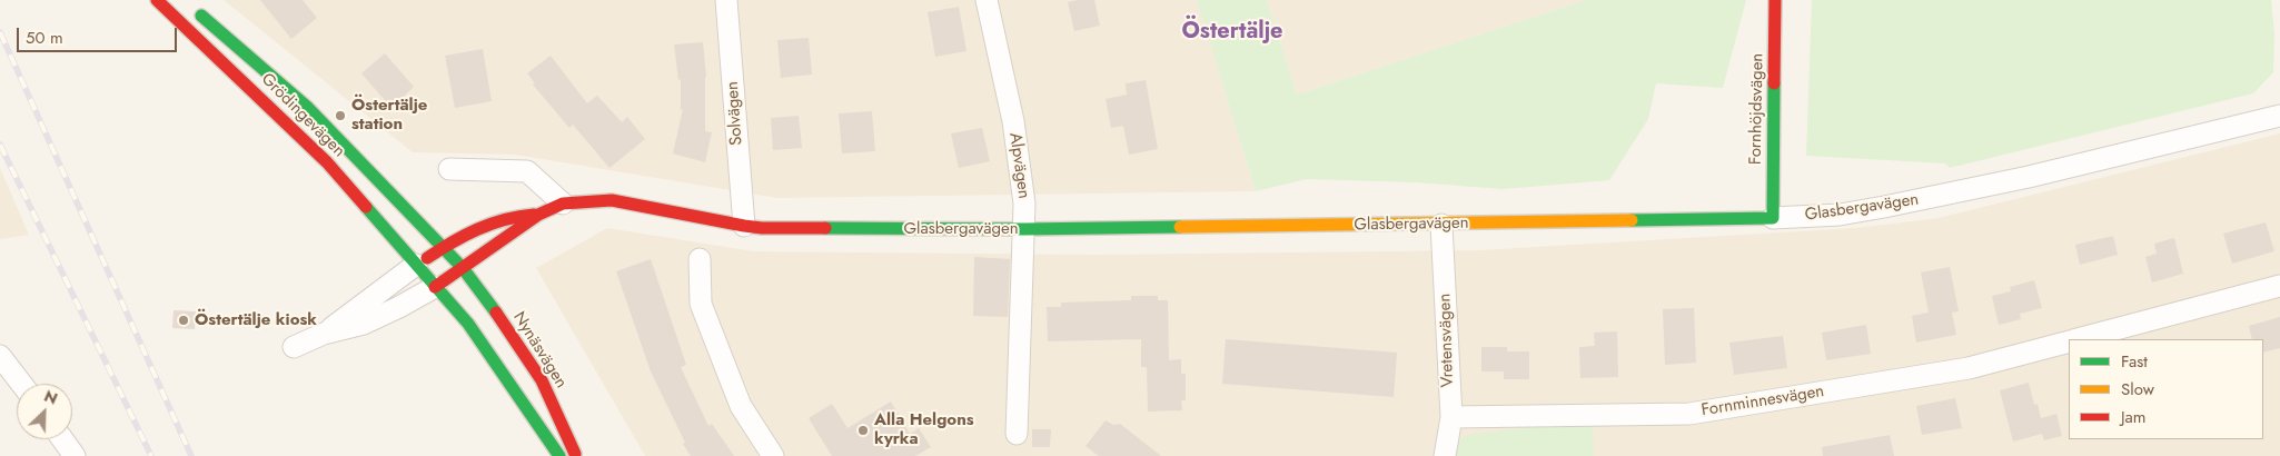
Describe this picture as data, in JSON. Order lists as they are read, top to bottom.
{
  "streets": {
    "street": [
      "Fornhöjdsvägen",
      "Solvägen",
      "Grödingevägen",
      "Alpvägen",
      "Glasbergavägen",
      "Vretensvägen",
      "Nynäsvägen",
      "Fornminnesvägen"
    ]
  },
  "crossings": [
    ["Fornhöjdsvägen", "Glasbergavägen"],
    ["Solvägen", "Glasbergavägen"],
    ["Grödingevägen", "Glasbergavägen"],
    ["Grödingevägen", "Nynäsvägen"],
    ["Alpvägen", "Glasbergavägen"],
    ["Glasbergavägen", "Vretensvägen"],
    ["Glasbergavägen", "Nynäsvägen"],
    ["Vretensvägen", "Fornminnesvägen"]
  ],
  "districts": ["Östertälje"],
  "places": ["Östertälje station", "Östertälje kiosk", "Alla Helgons kyrka"],
  "legend": ["Fast", "Slow", "Jam"],
  "scale_bar": "50 m",
  "north": "top right"
}
